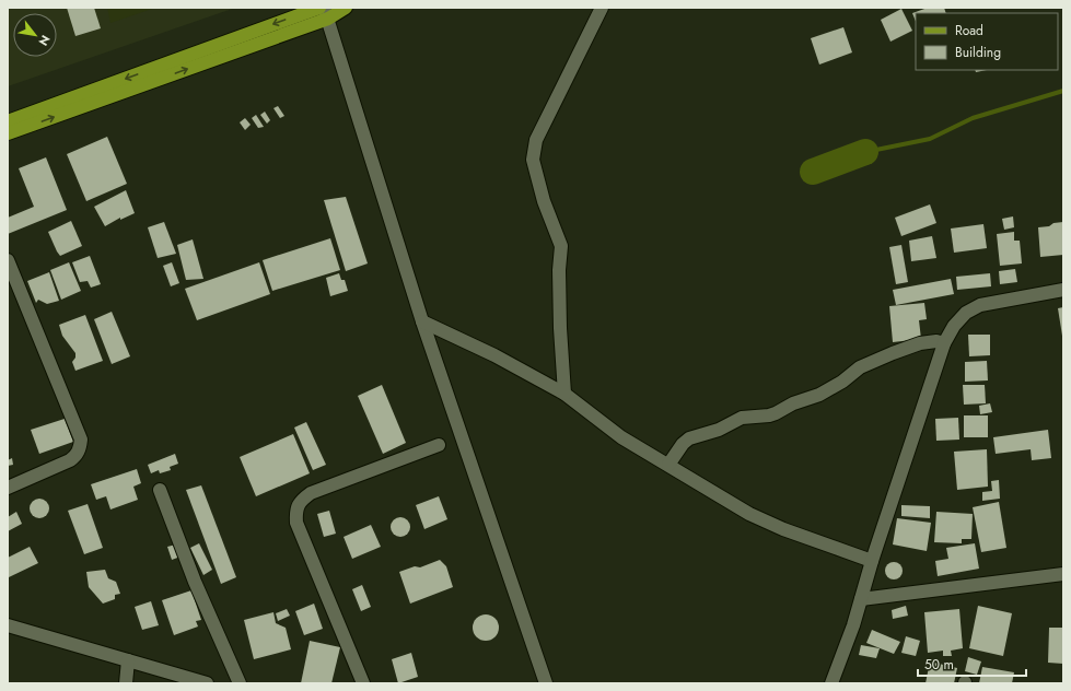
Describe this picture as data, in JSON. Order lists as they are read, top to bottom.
{
  "legend": ["Road", "Building"],
  "scale_bar": "50 m",
  "north": "bottom right"
}
